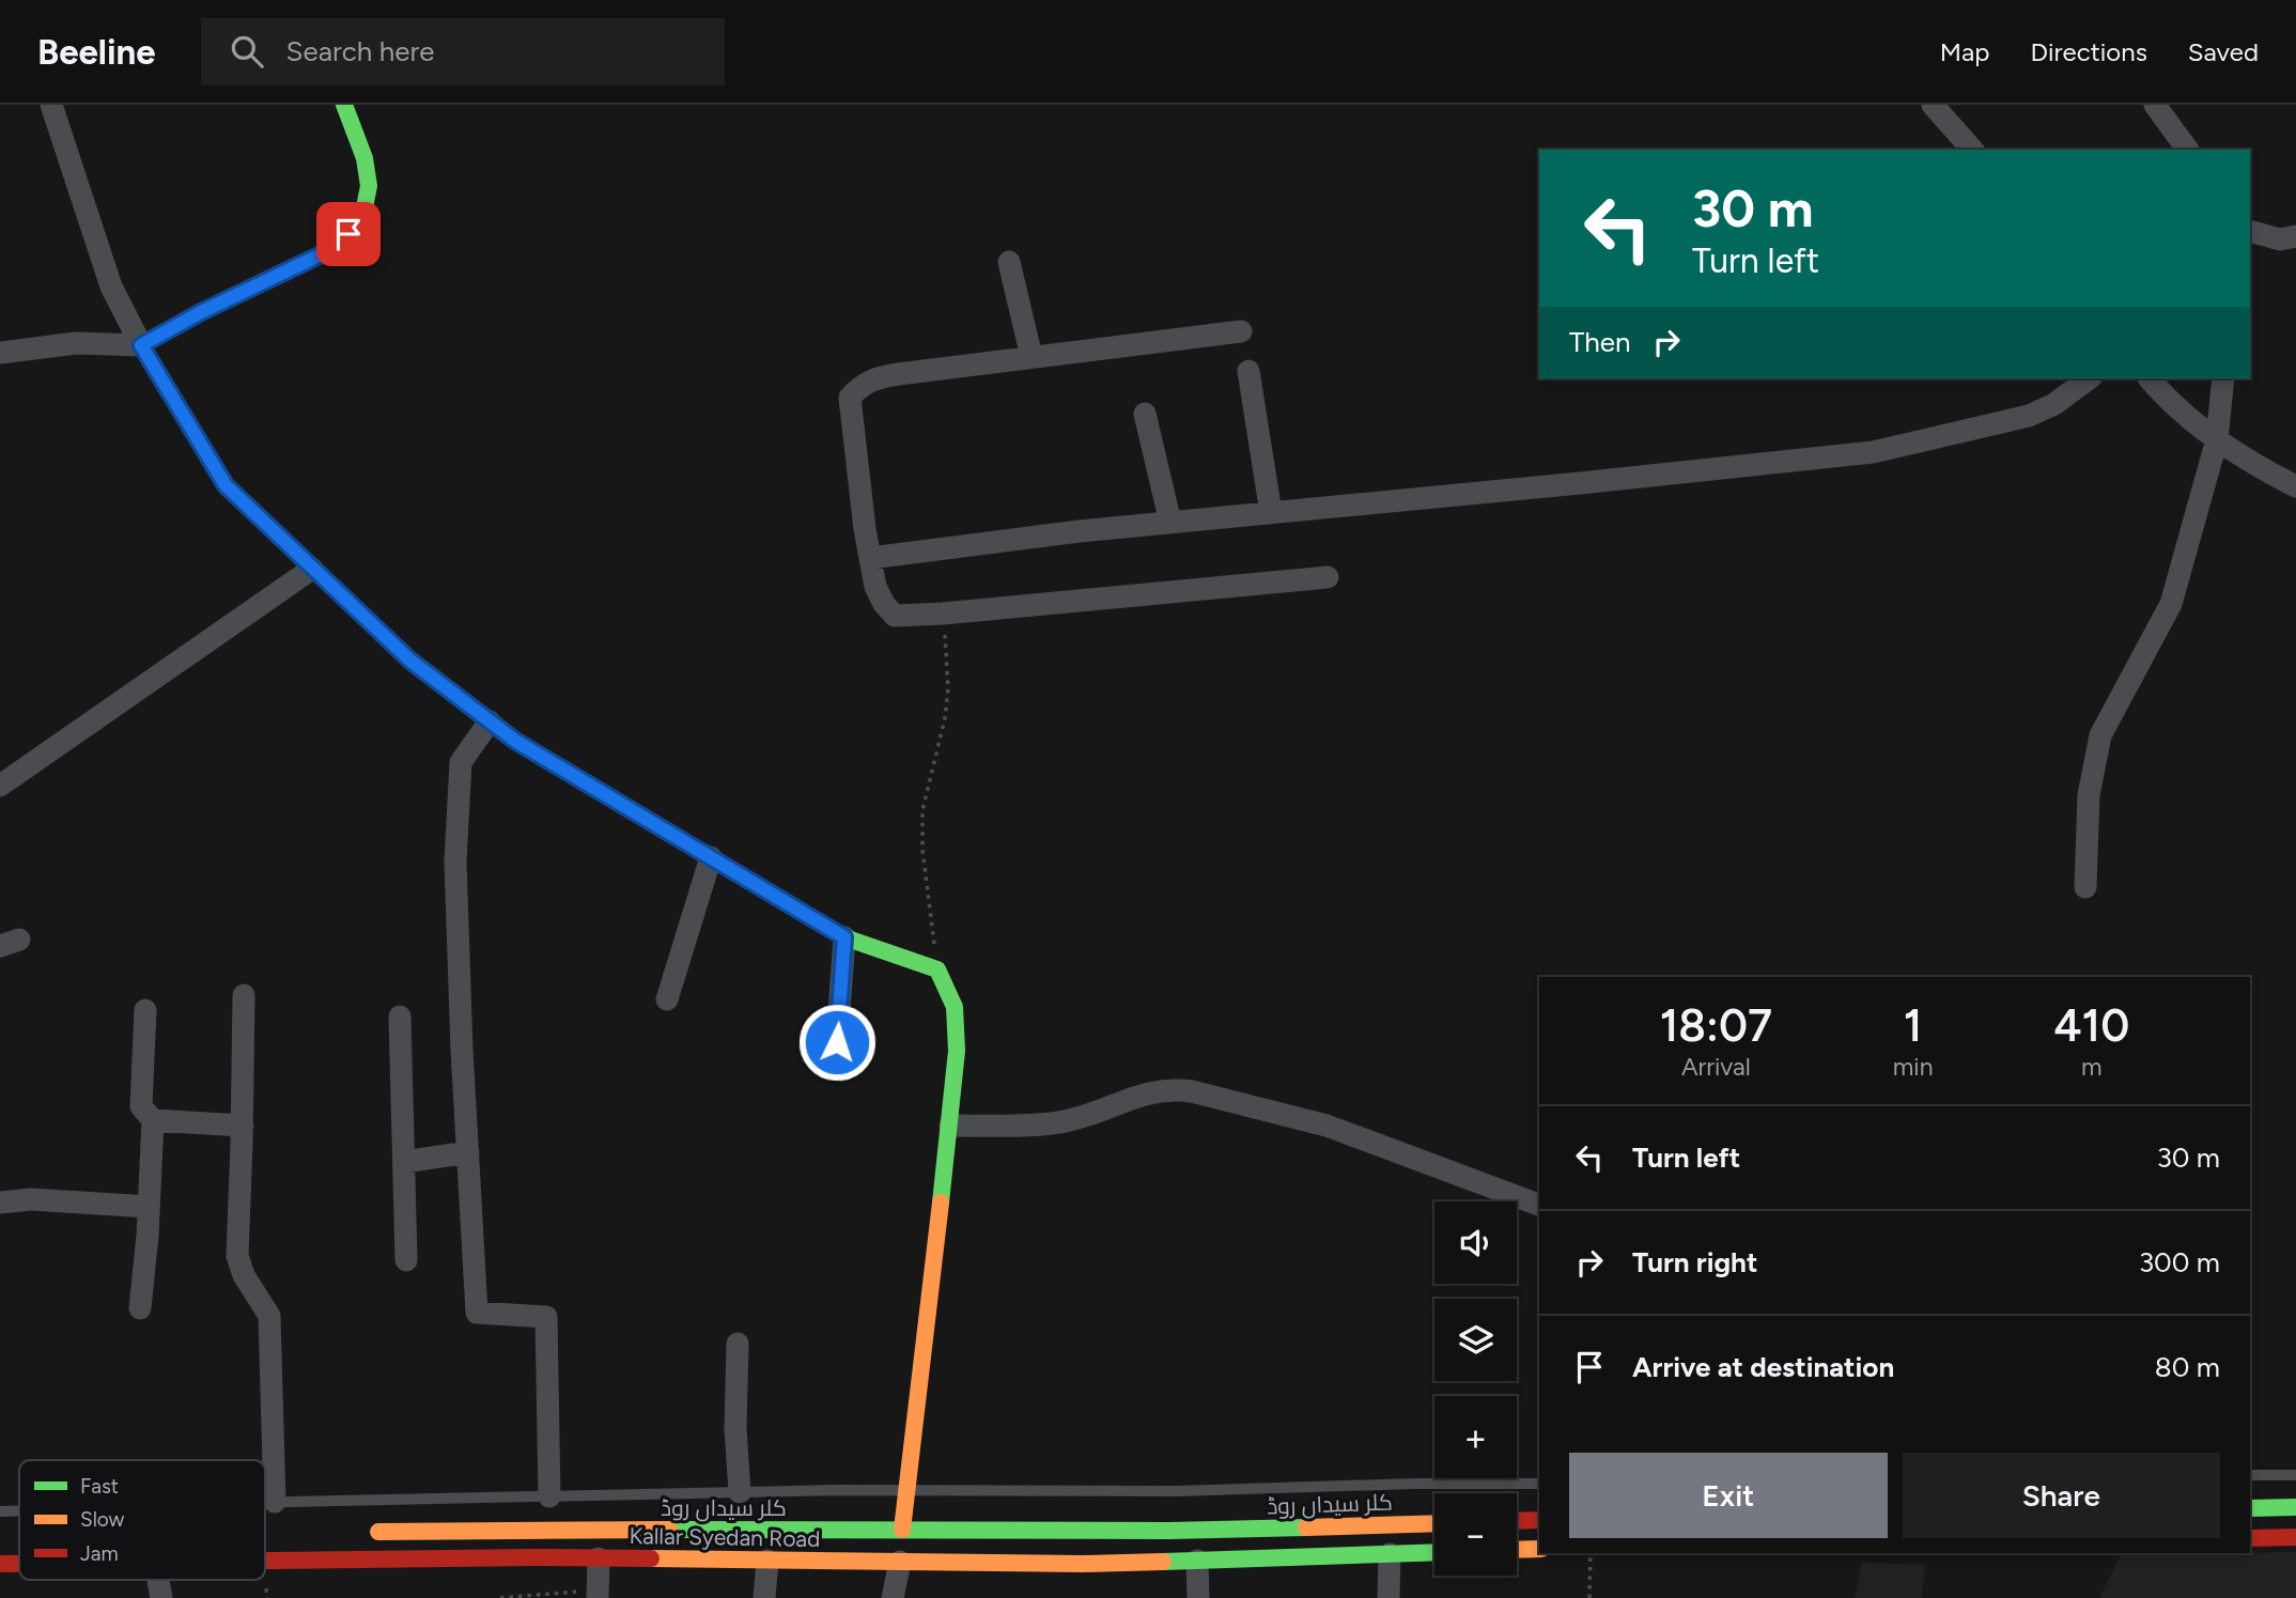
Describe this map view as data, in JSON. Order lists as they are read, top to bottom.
{
  "streets": {
    "main road": ["کلر سیداں روڈ", "Kallar Syedan Road"]
  },
  "legend": ["Fast", "Slow", "Jam"],
  "page": {
    "header": "Beeline",
    "search": "Search here",
    "nav": ["Map", "Directions", "Saved"],
    "turn": ["30 m", "Turn left"],
    "then": "Then",
    "eta": [
      "18:07",
      "Arrival",
      "1",
      "min",
      "410",
      "m"
    ],
    "list": [
      {
        "name": "Turn left",
        "value": "30 m"
      },
      {
        "name": "Turn right",
        "value": "300 m"
      },
      {
        "name": "Arrive at destination",
        "value": "80 m"
      }
    ],
    "map_buttons": ["+", "−"],
    "buttons": ["Exit", "Share"]
  }
}
